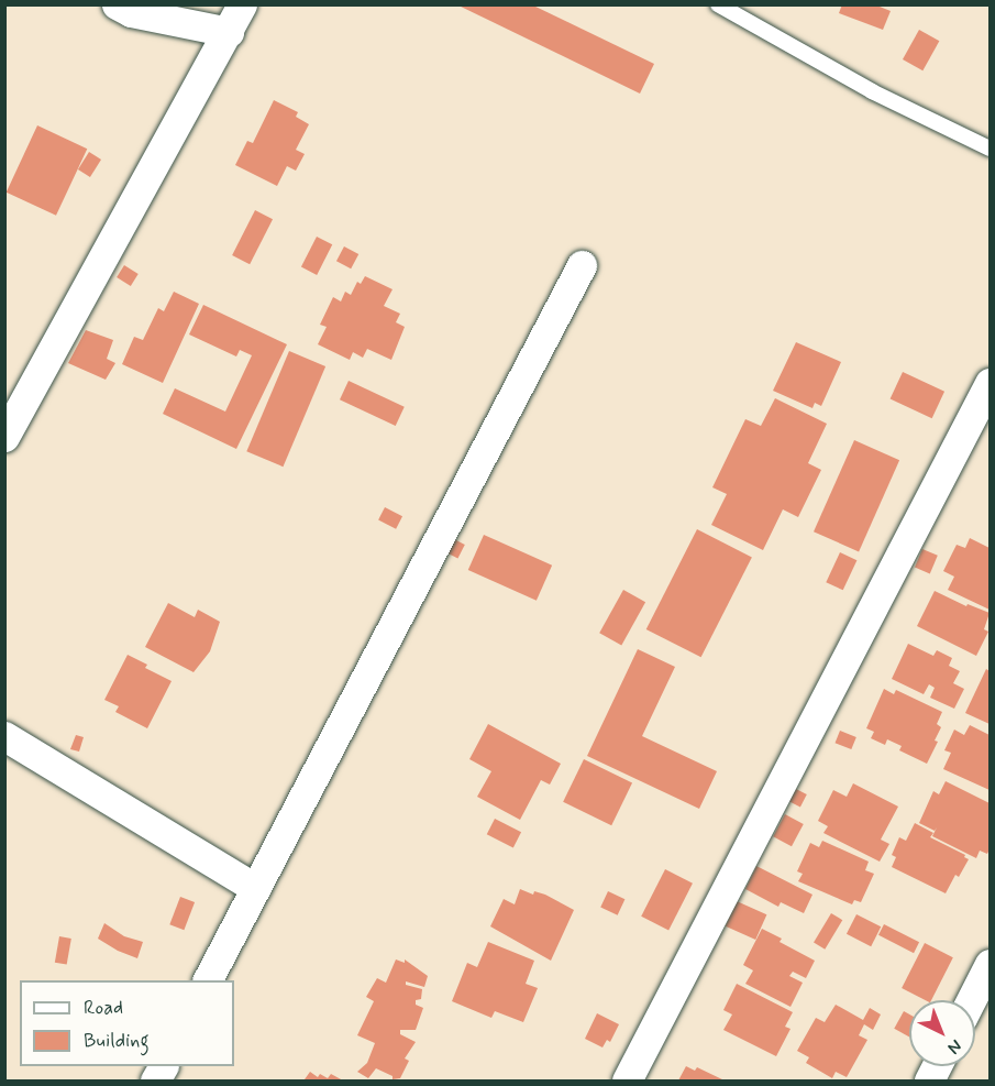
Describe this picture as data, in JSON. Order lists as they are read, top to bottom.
{
  "legend": ["Road", "Building"],
  "north": "bottom right"
}
